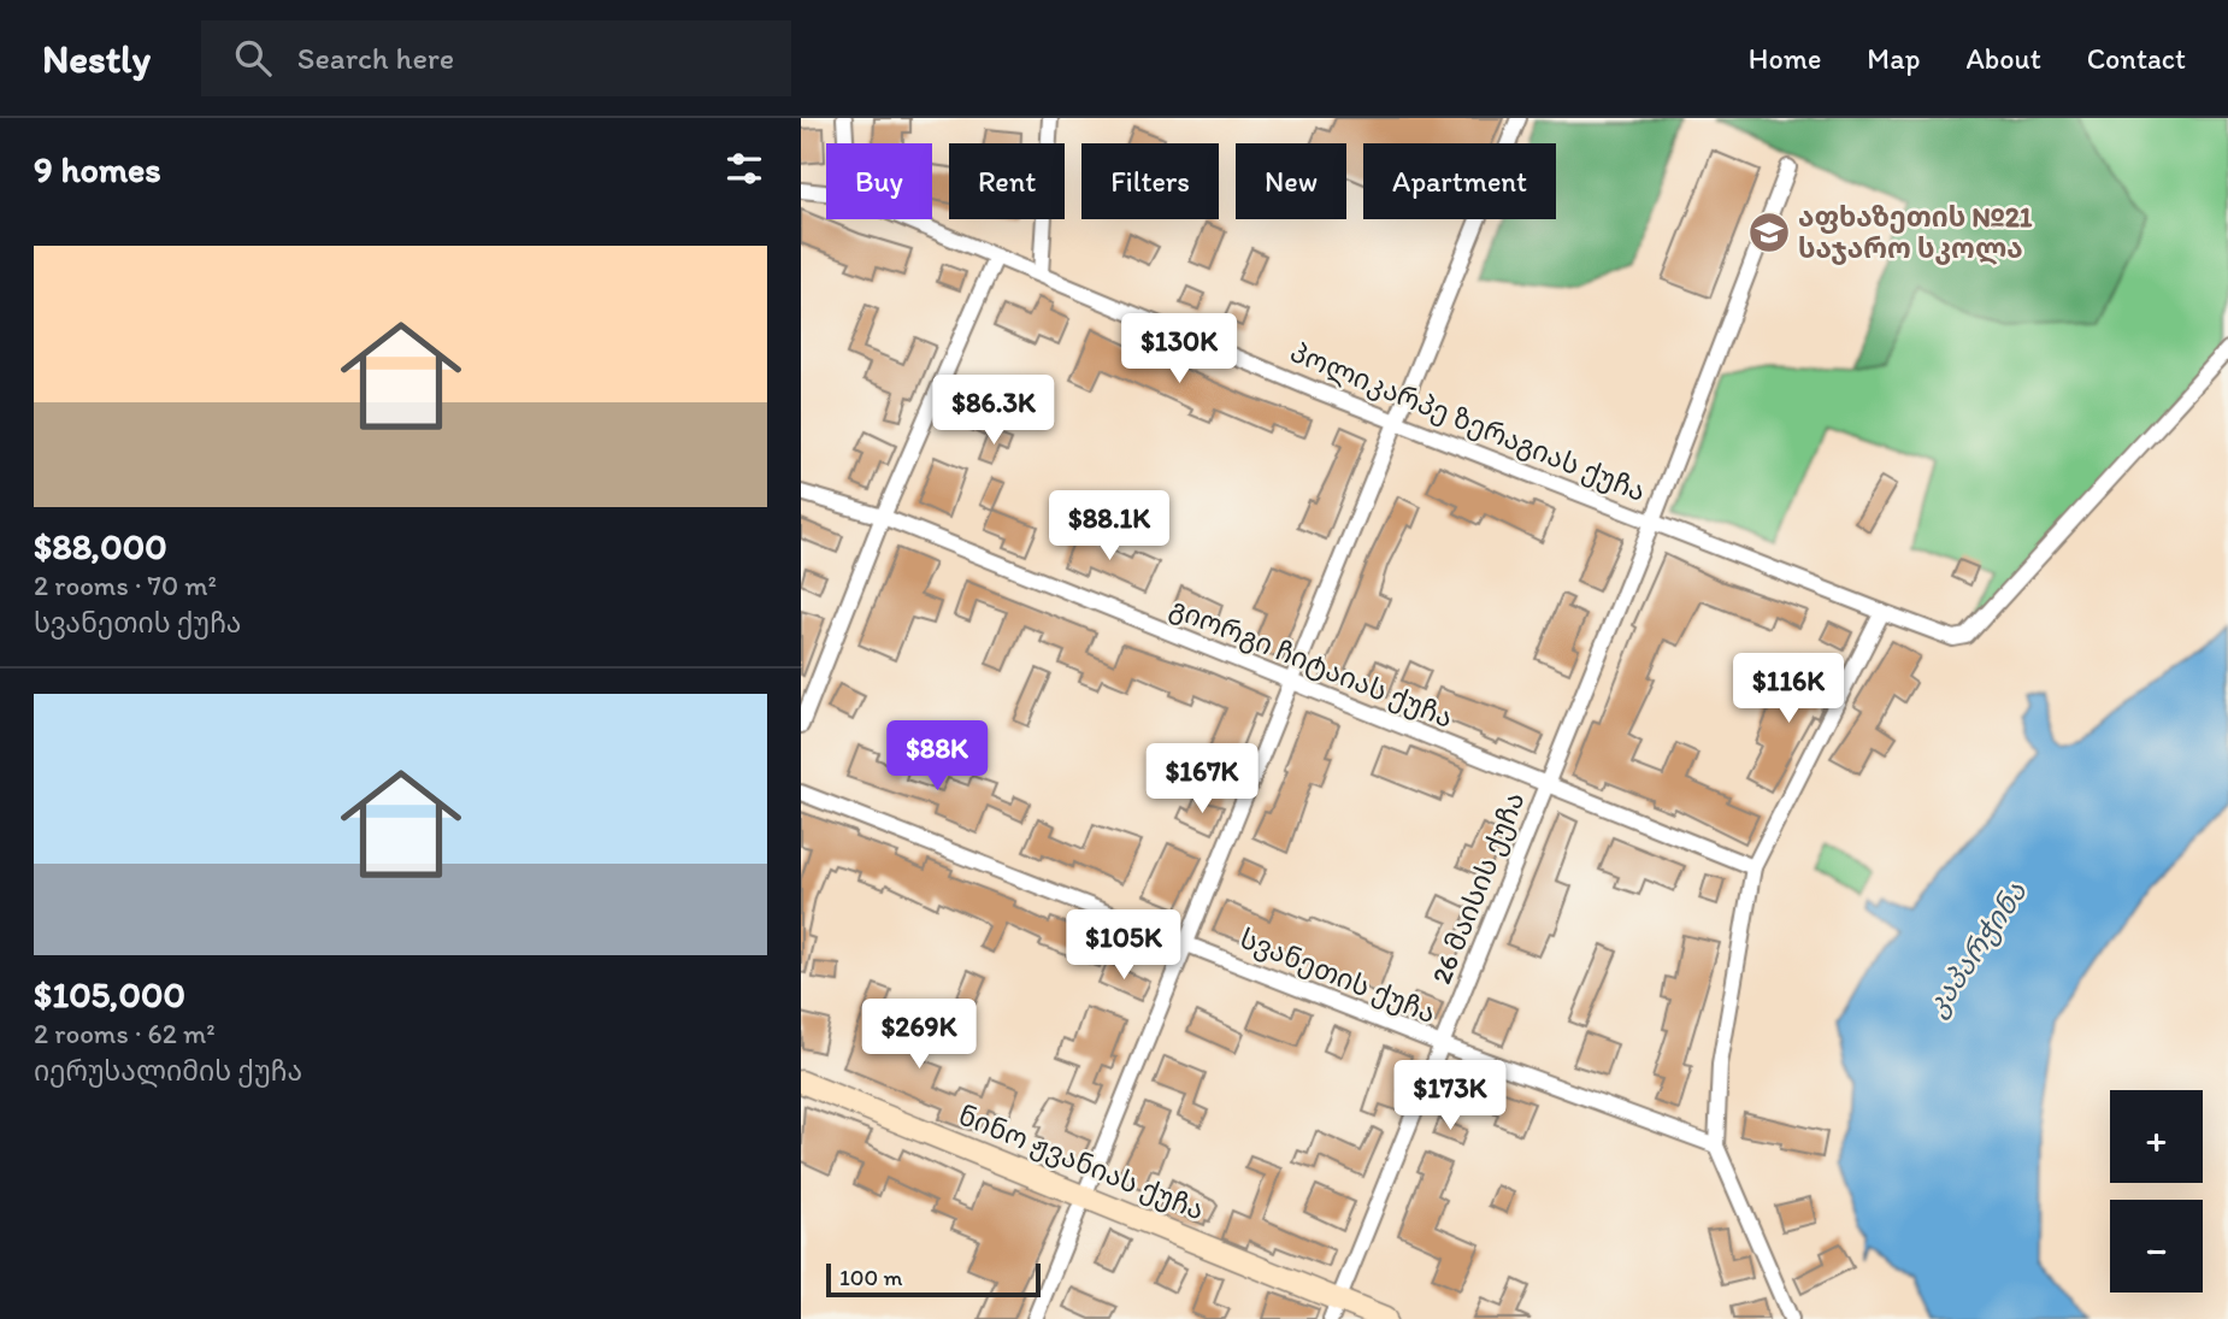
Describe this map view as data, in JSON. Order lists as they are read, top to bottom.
{
  "streets": {
    "street": [
      "პოლიკარპე ზერაგიას ქუჩა",
      "გიორგი ჩიტაიას ქუჩა",
      "26 მაისის ქუჩა",
      "სვანეთის ქუჩა",
      "ნინო ჟვანიას ქუჩა"
    ]
  },
  "crossings": [
    ["პოლიკარპე ზერაგიას ქუჩა", "26 მაისის ქუჩა"],
    ["გიორგი ჩიტაიას ქუჩა", "26 მაისის ქუჩა"],
    ["26 მაისის ქუჩა", "სვანეთის ქუჩა"],
    ["26 მაისის ქუჩა", "ნინო ჟვანიას ქუჩა"]
  ],
  "water": ["კაპარჭინა"],
  "places": {
    "school or university": ["აფხაზეთის №21 საჯარო სკოლა"]
  },
  "scale_bar": "100 m",
  "page": {
    "header": "Nestly",
    "search": "Search here",
    "nav": [
      "Home",
      "Map",
      "About",
      "Contact"
    ],
    "heading": "9 homes",
    "chip": [
      "Buy",
      "Rent",
      "Filters",
      "New",
      "Apartment"
    ],
    "list": [
      {
        "name": "$88,000",
        "note": "2 rooms · 70 m² · სვანეთის ქუჩა"
      },
      {
        "name": "$105,000",
        "note": "2 rooms · 62 m² · იერუსალიმის ქუჩა"
      }
    ],
    "price": [
      "$130K",
      "$86.3K",
      "$88.1K",
      "$116K",
      "$88K",
      "$167K",
      "$105K",
      "$269K",
      "$173K"
    ],
    "map_buttons": ["+", "−"],
    "scale": "100 m"
  }
}
